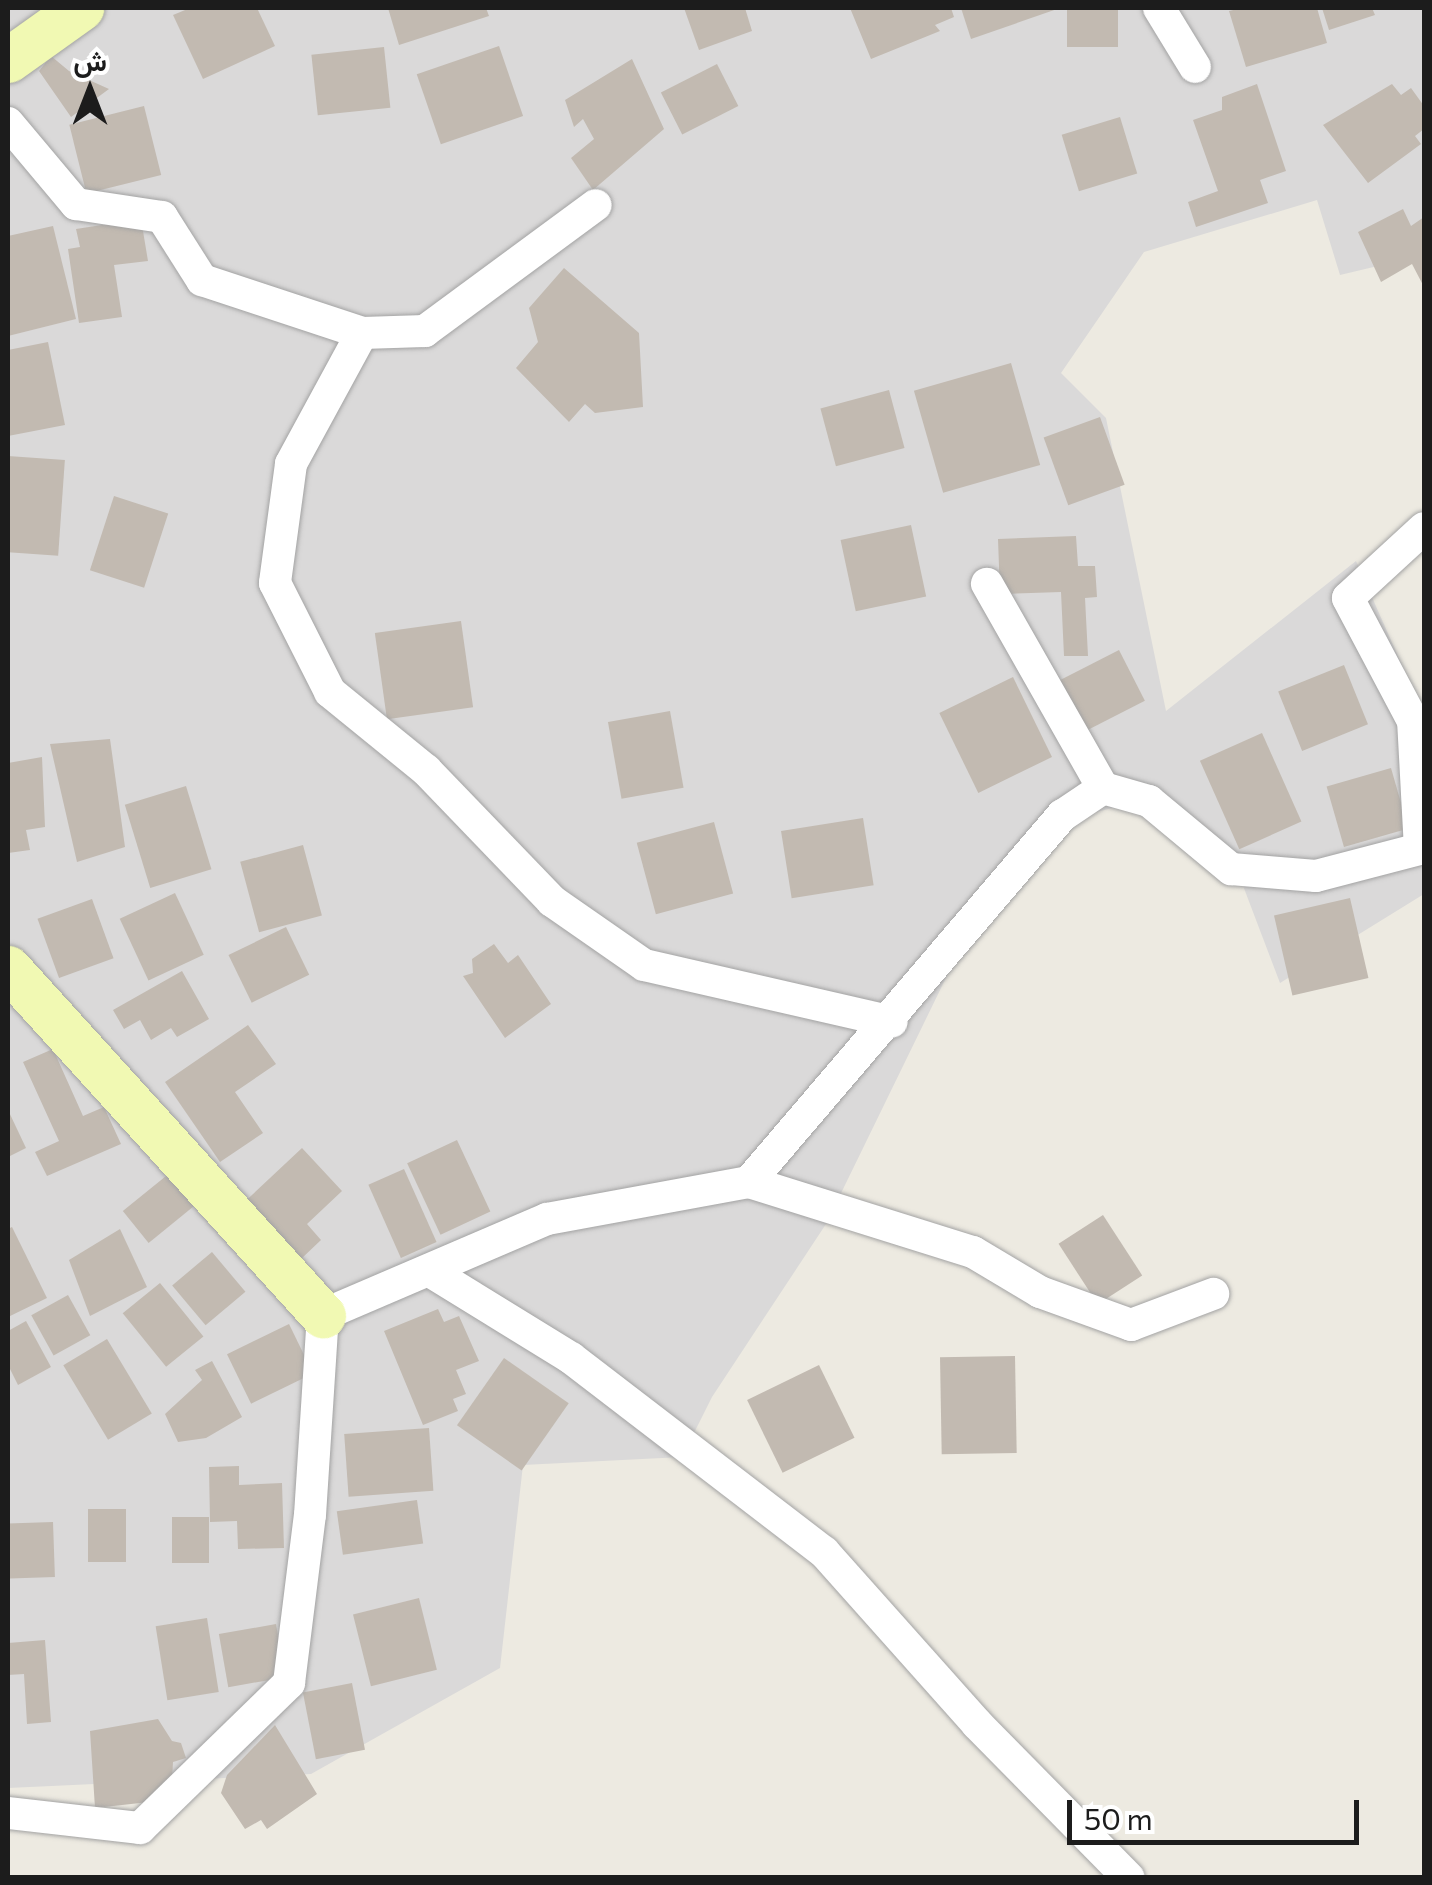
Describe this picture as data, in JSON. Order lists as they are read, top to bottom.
{
  "scale_bar": "50 m",
  "north": "top"
}
